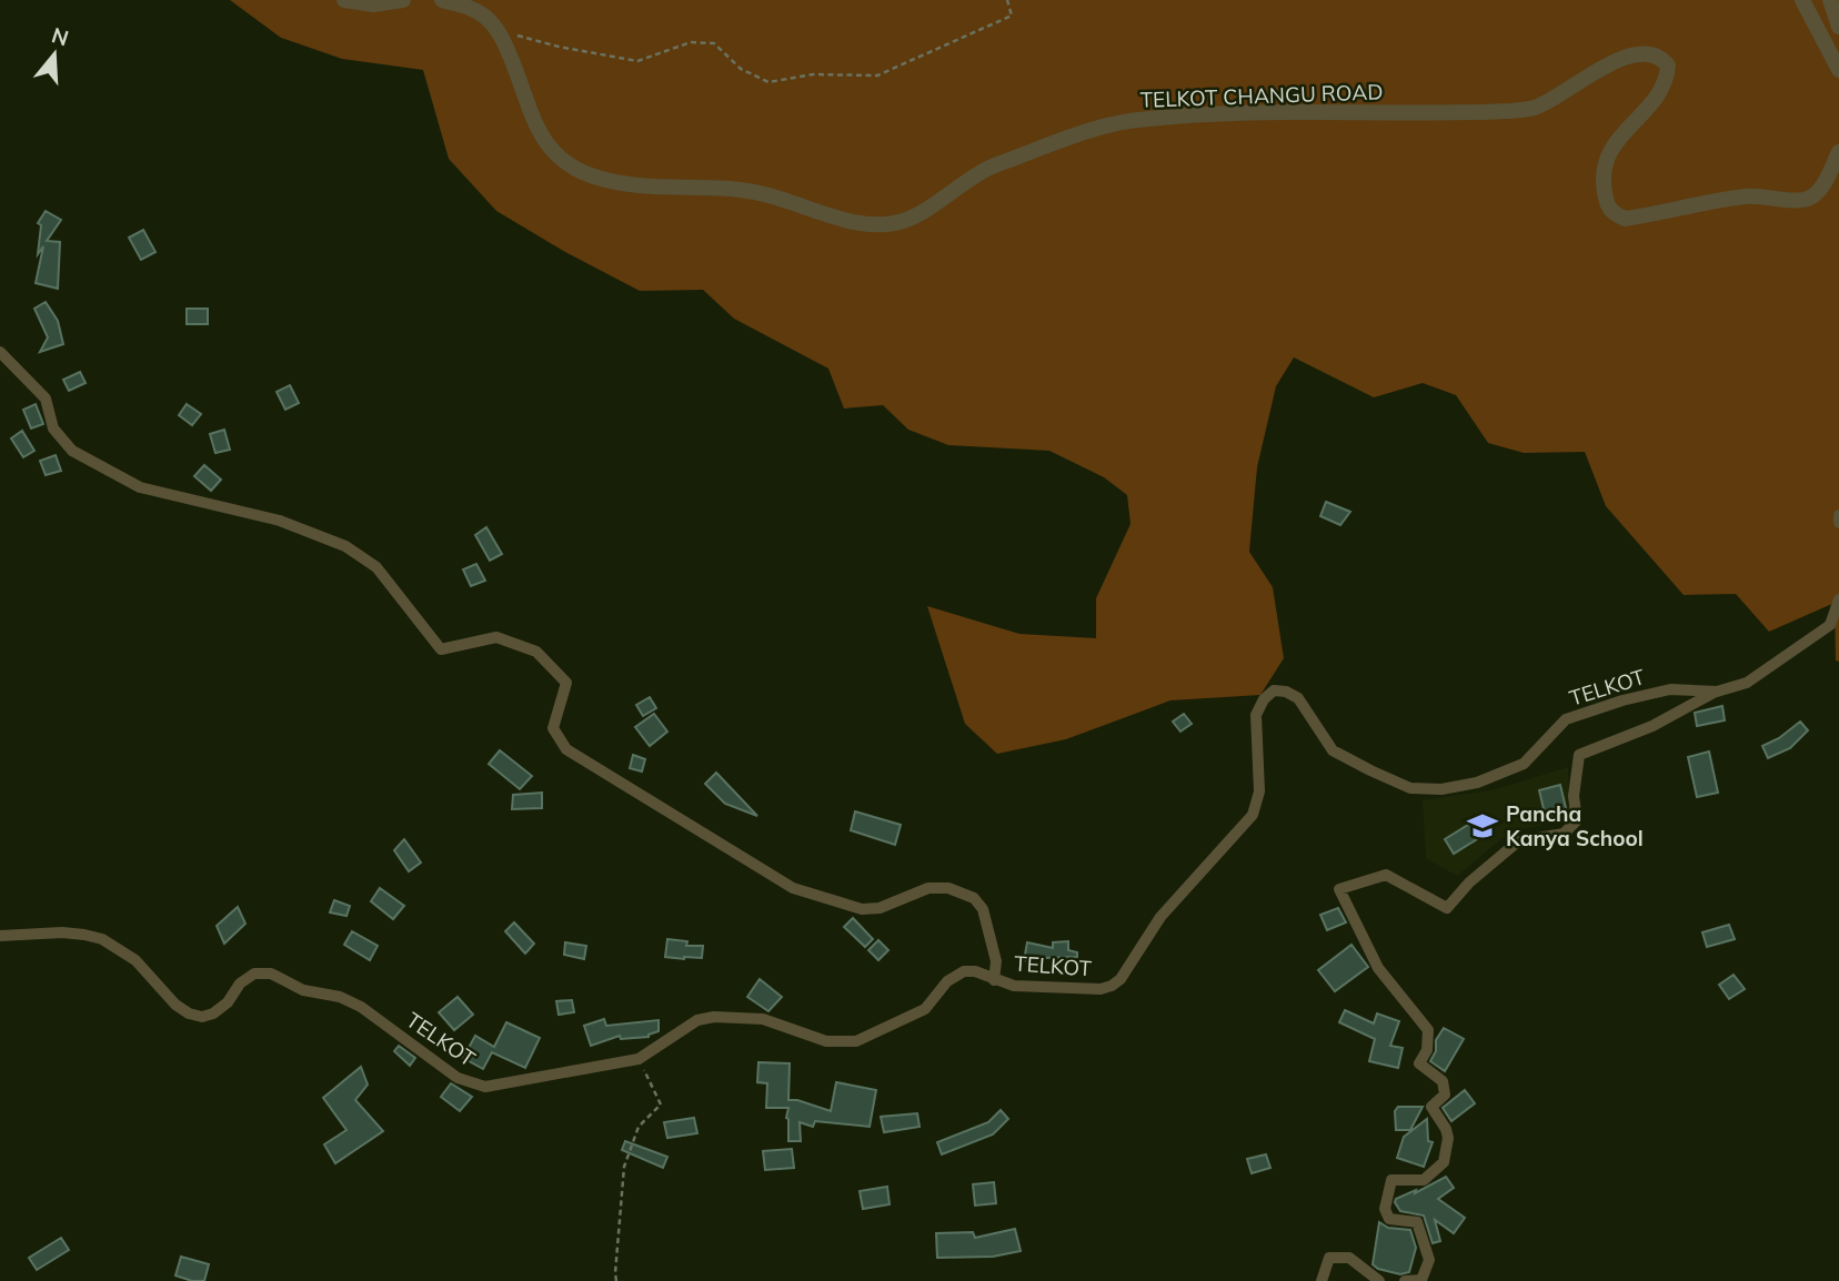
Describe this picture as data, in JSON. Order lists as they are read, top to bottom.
{
  "streets": {
    "street": ["TELKOT CHANGU ROAD", "TELKOT"]
  },
  "places": {
    "school or university": ["Pancha Kanya School"]
  },
  "north": "top"
}
